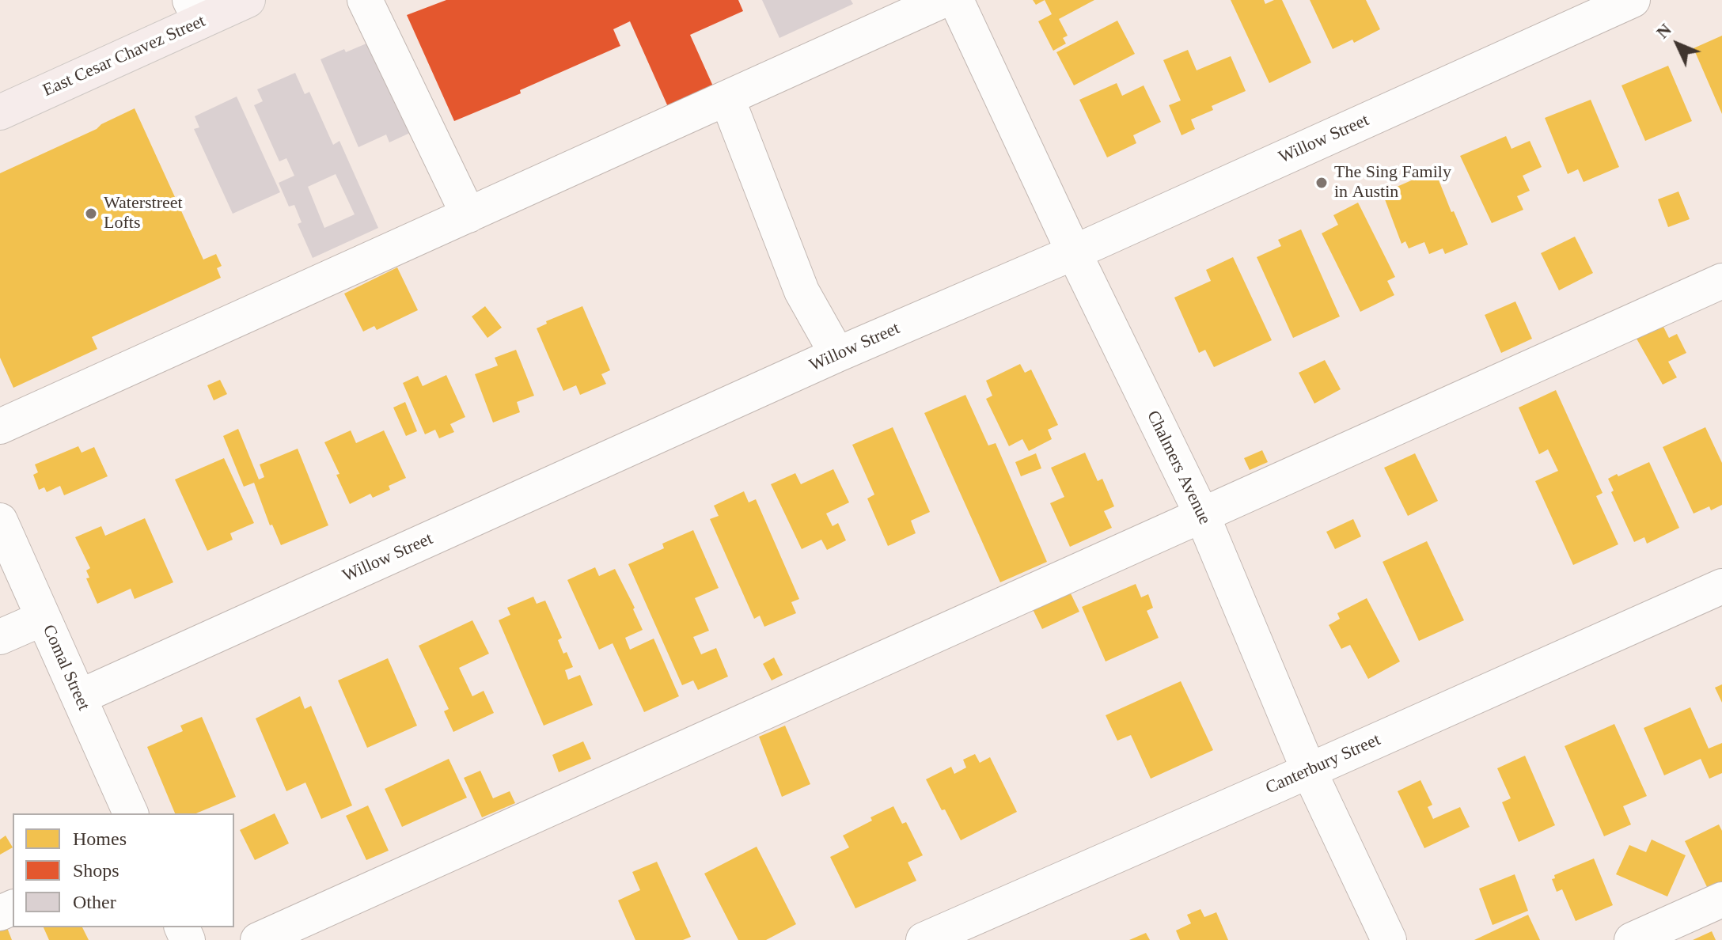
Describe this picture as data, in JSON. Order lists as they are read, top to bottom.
{
  "streets": {
    "main road": ["East Cesar Chavez Street"],
    "street": [
      "Willow Street",
      "Chalmers Avenue",
      "Comal Street",
      "Canterbury Street"
    ]
  },
  "crossings": [
    ["Willow Street", "Chalmers Avenue"],
    ["Willow Street", "Comal Street"],
    ["Chalmers Avenue", "Canterbury Street"]
  ],
  "places": ["The Sing Family in Austin", "Waterstreet Lofts"],
  "legend": ["Homes", "Shops", "Other"],
  "north": "top left"
}
